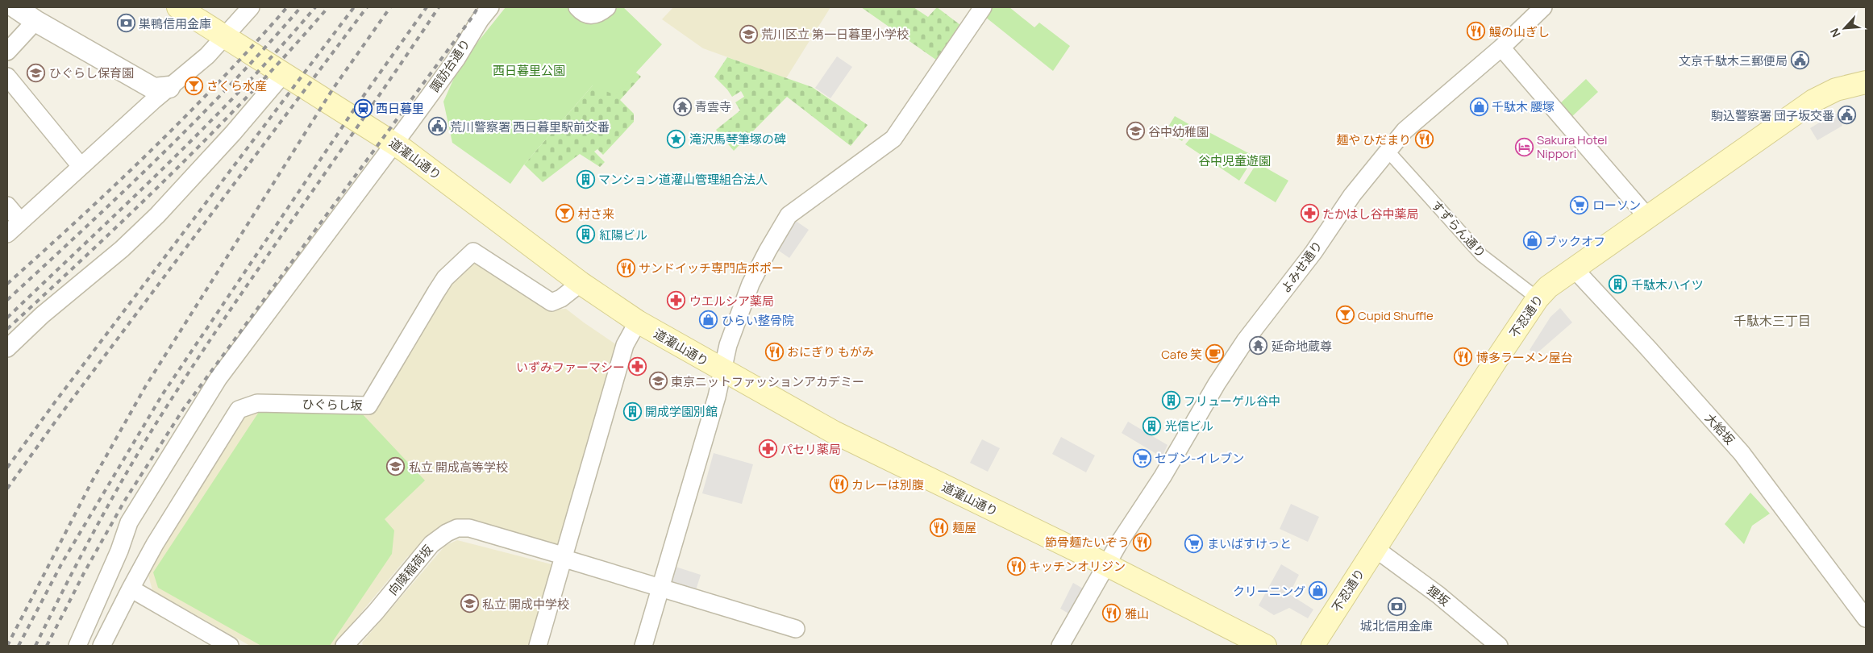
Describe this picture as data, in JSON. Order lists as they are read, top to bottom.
{
  "streets": {
    "main road": ["道灌山通り", "不忍通り"],
    "street": [
      "諏訪台通り",
      "すずらん通り",
      "よみせ通り",
      "ひぐらし坂",
      "大給坂",
      "向陵稲荷坂",
      "狸坂"
    ]
  },
  "crossings": [
    ["諏訪台通り", "道灌山通り"],
    ["道灌山通り", "よみせ通り"],
    ["道灌山通り", "ひぐらし坂"],
    ["すずらん通り", "よみせ通り"],
    ["すずらん通り", "不忍通り"],
    ["不忍通り", "大給坂"],
    ["不忍通り", "狸坂"]
  ],
  "districts": ["千駄木三丁目"],
  "parks": ["西日暮里公園", "谷中児童遊園"],
  "places": {
    "bank": ["巣鴨信用金庫", "城北信用金庫"],
    "restaurant": [
      "鰻の山ぎし",
      "麺や ひだまり",
      "サンドイッチ専門店ポポー",
      "おにぎり もがみ",
      "博多ラーメン屋台",
      "カレーは別腹",
      "麺屋",
      "節骨麺たいぞう",
      "キッチンオリジン",
      "雅山"
    ],
    "school or university": [
      "荒川区立 第一日暮里小学校",
      "ひぐらし保育園",
      "谷中幼稚園",
      "東京ニットファッションアカデミー",
      "私立 開成高等学校",
      "私立 開成中学校"
    ],
    "public building": ["文京千駄木三郵便局", "駒込警察署 団子坂交番", "荒川警察署 西日暮里駅前交番"],
    "bar": ["さくら水産", "村さ来", "Cupid Shuffle"],
    "temple": ["青雲寺", "延命地蔵尊"],
    "shop": [
      "千駄木 腰塚",
      "ブックオフ",
      "ひらい整骨院",
      "クリーニング"
    ],
    "station": ["西日暮里"],
    "place": ["滝沢馬琴筆塚の碑"],
    "hotel": ["Sakura Hotel Nippori"],
    "building": [
      "マンション道灌山管理組合法人",
      "紅陽ビル",
      "千駄木ハイツ",
      "フリューゲル谷中",
      "開成学園別館",
      "光信ビル"
    ],
    "supermarket": ["ローソン", "セブン-イレブン", "まいばすけっと"],
    "pharmacy": [
      "たかはし谷中薬局",
      "ウエルシア薬局",
      "いずみファーマシー",
      "パセリ薬局"
    ],
    "cafe": ["Cafe 笑"]
  },
  "north": "bottom left"
}
